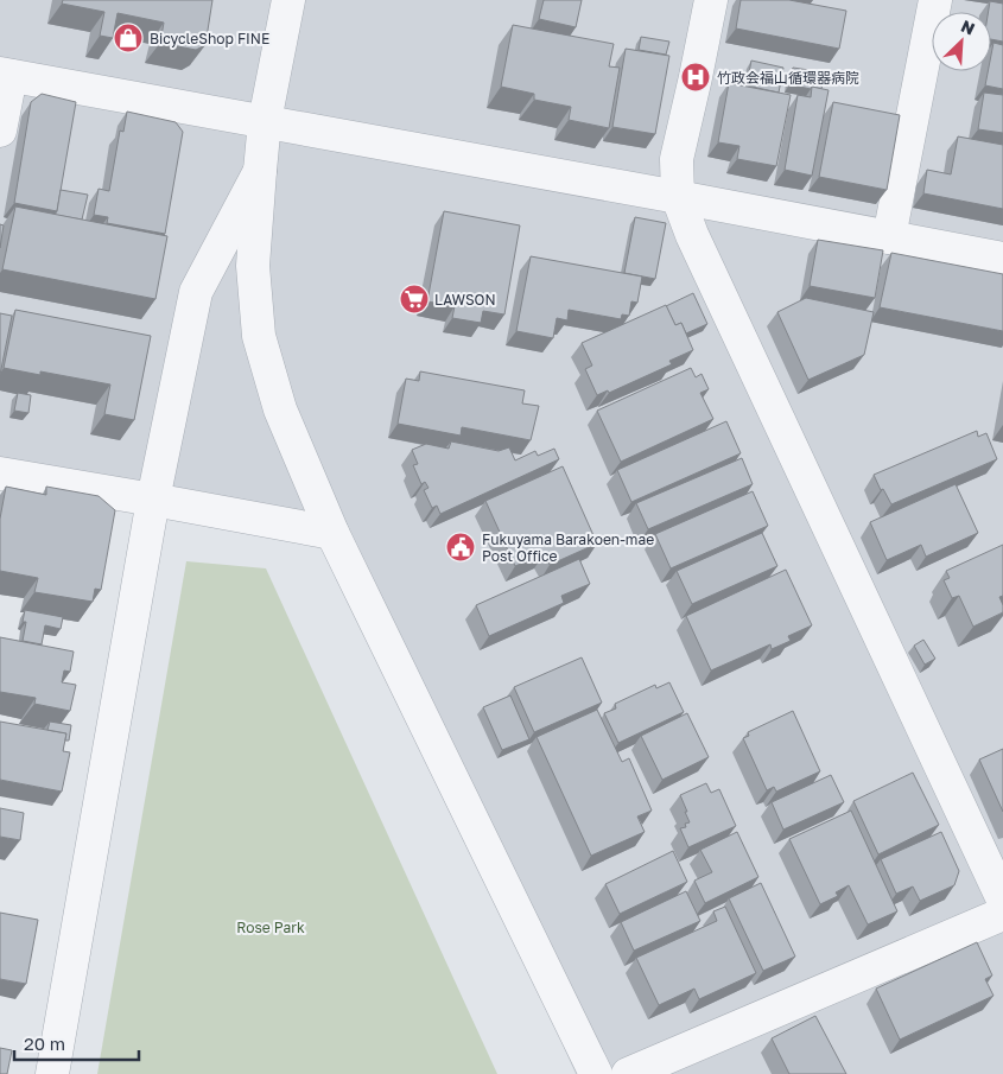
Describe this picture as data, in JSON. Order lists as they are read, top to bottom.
{
  "parks": ["Rose Park"],
  "places": {
    "shop": ["BicycleShop FINE"],
    "hospital": ["竹政会福山循環器病院"],
    "supermarket": ["LAWSON"],
    "public building": ["Fukuyama Barakoen-mae Post Office"]
  },
  "scale_bar": "20 m",
  "north": "top right"
}
